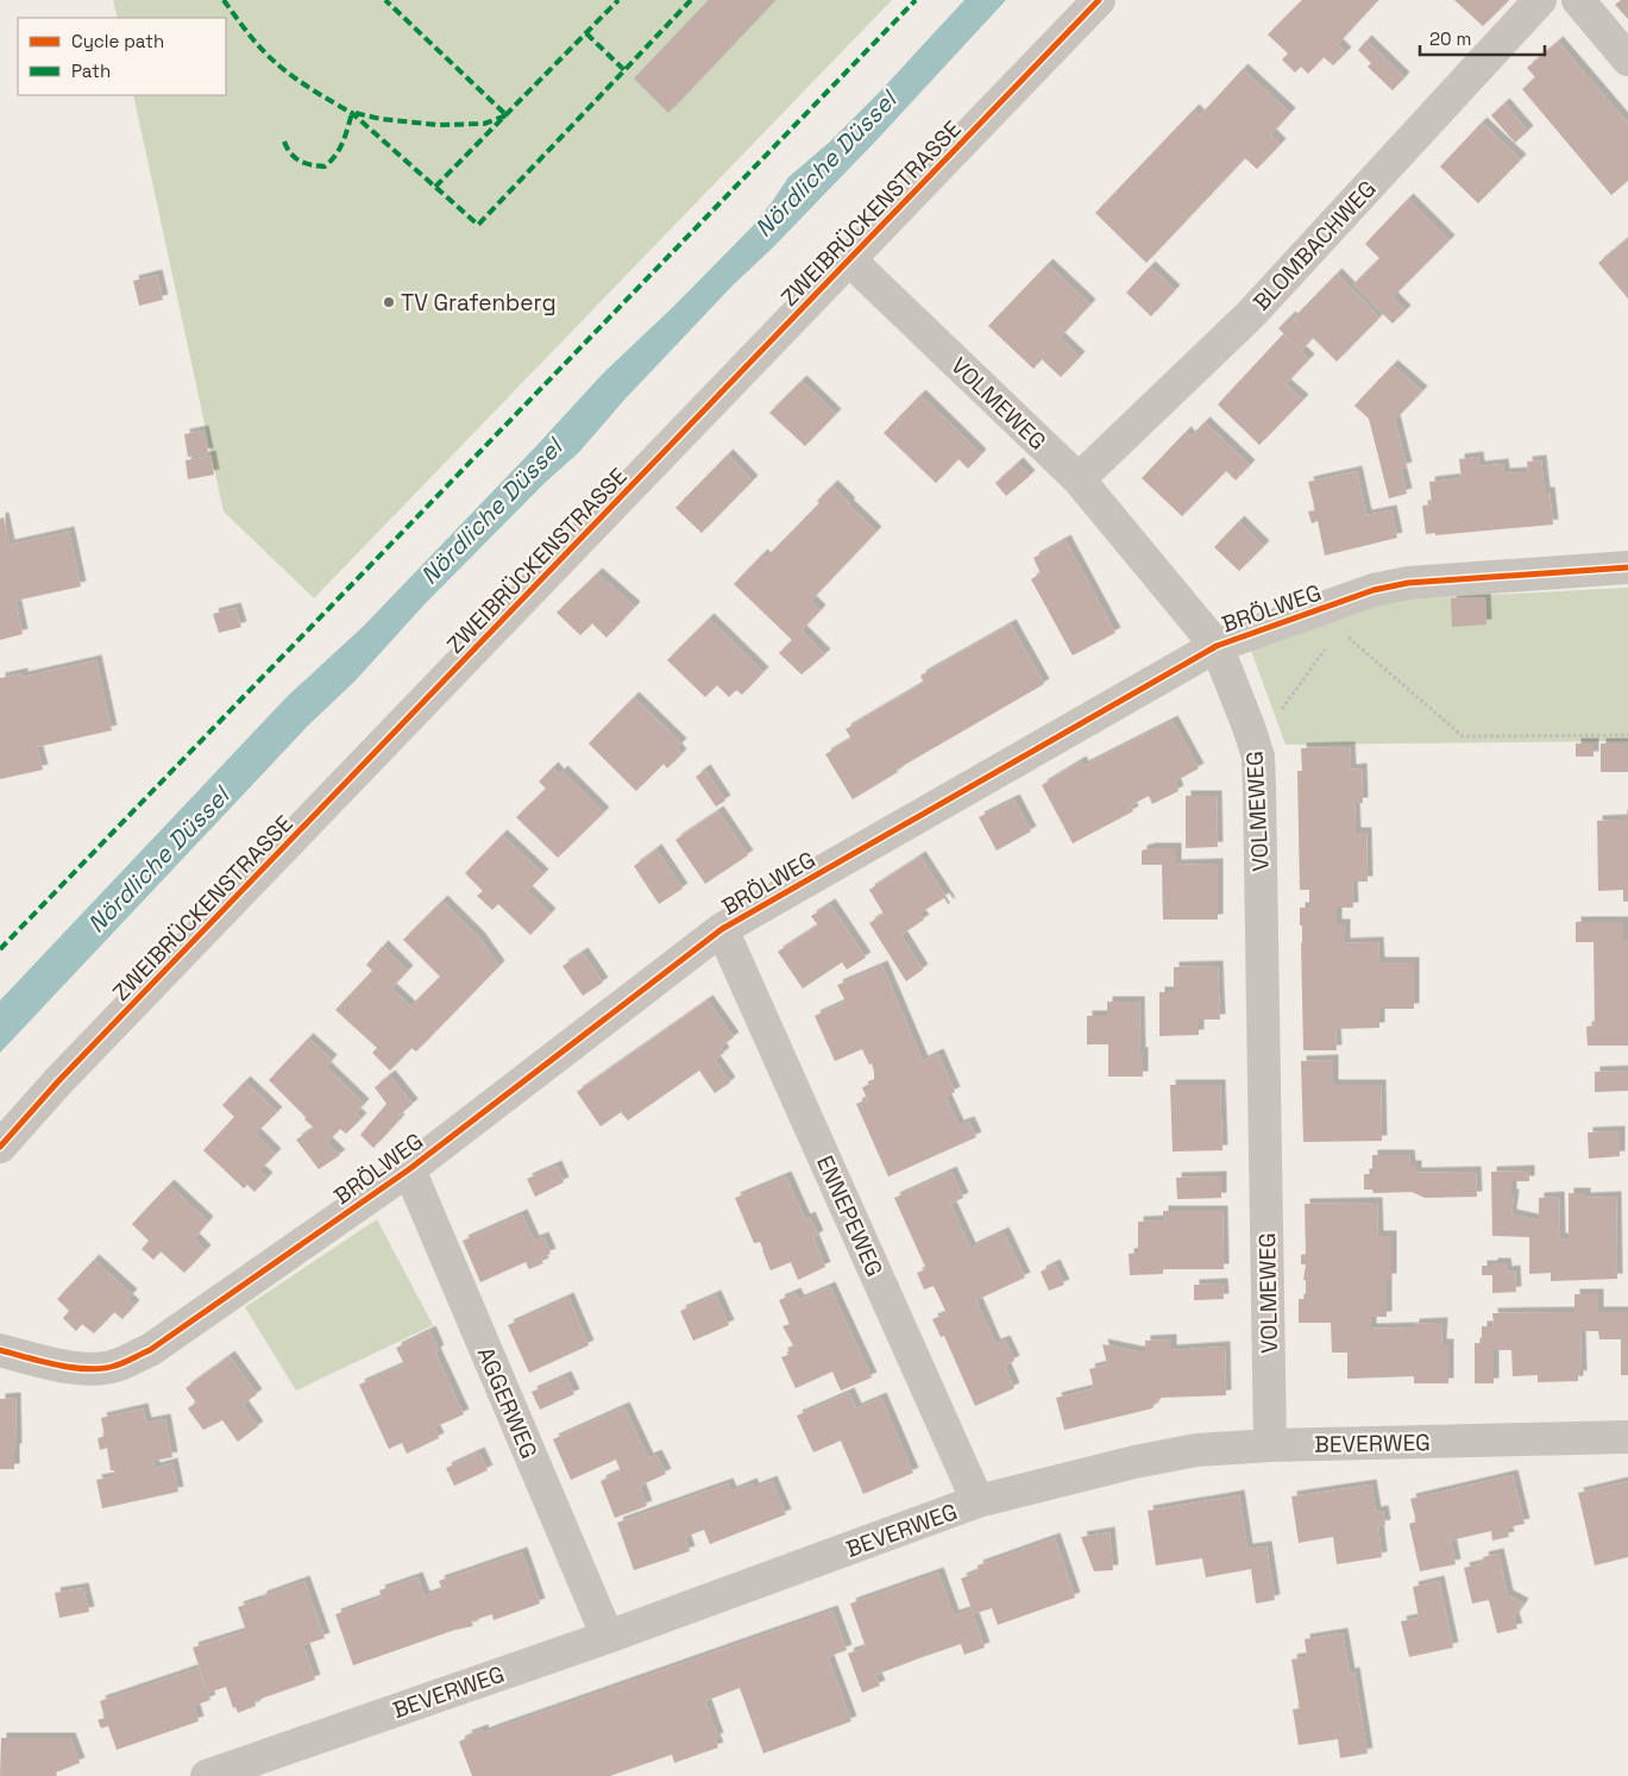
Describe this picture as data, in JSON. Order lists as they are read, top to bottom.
{
  "streets": {
    "street": [
      "ZWEIBRÜCKENSTRASSE",
      "BLOMBACHWEG",
      "VOLMEWEG",
      "BRÖLWEG",
      "ENNEPEWEG",
      "AGGERWEG",
      "BEVERWEG"
    ]
  },
  "crossings": [
    ["ZWEIBRÜCKENSTRASSE", "VOLMEWEG"],
    ["BLOMBACHWEG", "VOLMEWEG"],
    ["VOLMEWEG", "BRÖLWEG"],
    ["VOLMEWEG", "BEVERWEG"],
    ["BRÖLWEG", "ENNEPEWEG"],
    ["BRÖLWEG", "AGGERWEG"],
    ["ENNEPEWEG", "BEVERWEG"],
    ["AGGERWEG", "BEVERWEG"]
  ],
  "water": ["Nördliche Düssel"],
  "places": ["TV Grafenberg"],
  "legend": ["Cycle path", "Path"],
  "scale_bar": "20 m"
}
